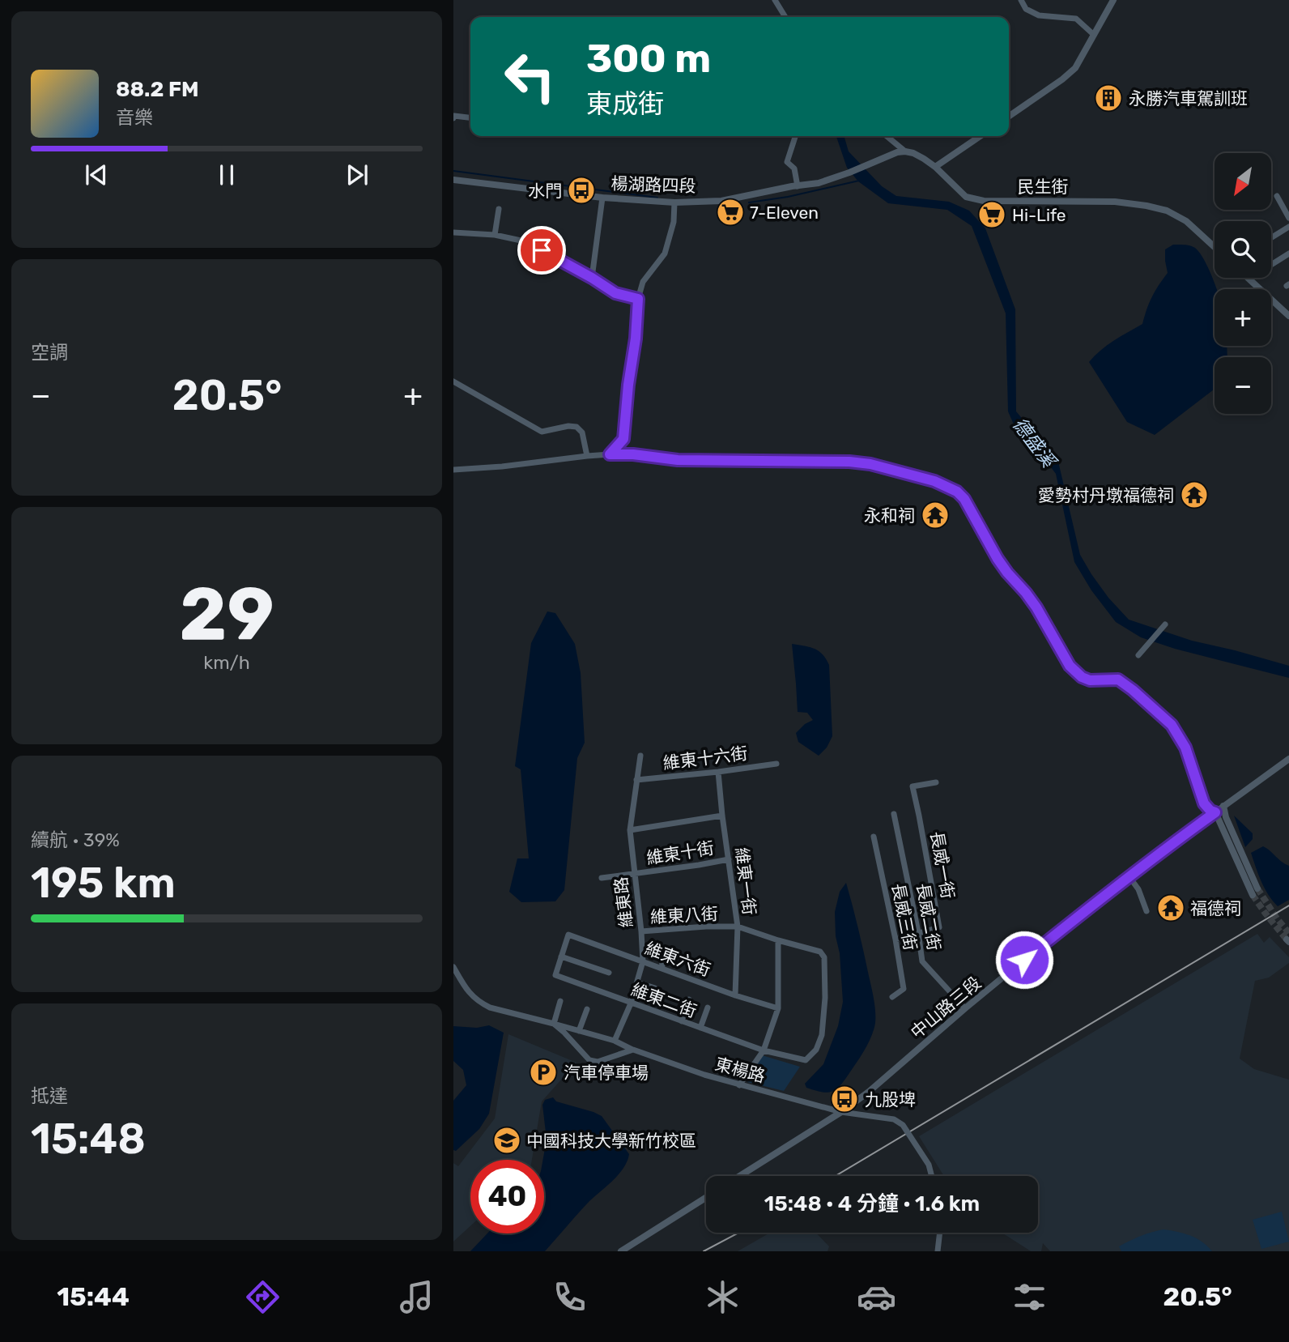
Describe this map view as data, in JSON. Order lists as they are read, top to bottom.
{
  "streets": {
    "street": [
      "楊湖路四段",
      "民生街",
      "維東十六街",
      "維東十街",
      "長威一街",
      "維東一街",
      "維東路",
      "維東八街",
      "長威三街",
      "長威二街",
      "維東六街",
      "維東二街",
      "中山路三段",
      "東楊路"
    ]
  },
  "crossings": [
    ["楊湖路四段", "民生街"],
    ["維東十六街", "維東一街"],
    ["維東十六街", "維東路"],
    ["維東十街", "維東一街"],
    ["維東十街", "維東路"],
    ["長威一街", "長威三街"],
    ["長威一街", "長威二街"],
    ["維東一街", "維東八街"],
    ["維東一街", "維東六街"],
    ["維東路", "維東八街"],
    ["維東路", "維東六街"],
    ["維東路", "維東二街"],
    ["維東路", "東楊路"],
    ["維東八街", "維東二街"],
    ["長威二街", "中山路三段"],
    ["維東六街", "維東二街"],
    ["中山路三段", "東楊路"]
  ],
  "water": ["德盛溪"],
  "places": {
    "building": ["永勝汽車駕訓班"],
    "bus stop": ["水門", "九股埤"],
    "supermarket": ["7-Eleven", "Hi-Life"],
    "temple": ["愛勢村丹墩福德祠", "永和祠", "福德祠"],
    "parking": ["汽車停車場"],
    "school or university": ["中國科技大學新竹校區"]
  },
  "north": "bottom left",
  "page": {
    "turn": ["300 m", "東成街"],
    "song": ["88.2 FM", "音樂"],
    "map_buttons": ["+", "−"],
    "tile": [
      "空調",
      ["29", "km/h"],
      ["續航 · 39%", "195 km"],
      ["抵達", "15:48"]
    ],
    "heat": ["−", "20.5°", "+"],
    "limit": "40",
    "trip": "15:48 · 4 分鐘 · 1.6 km",
    "tabs": ["15:44", "20.5°"]
  }
}
